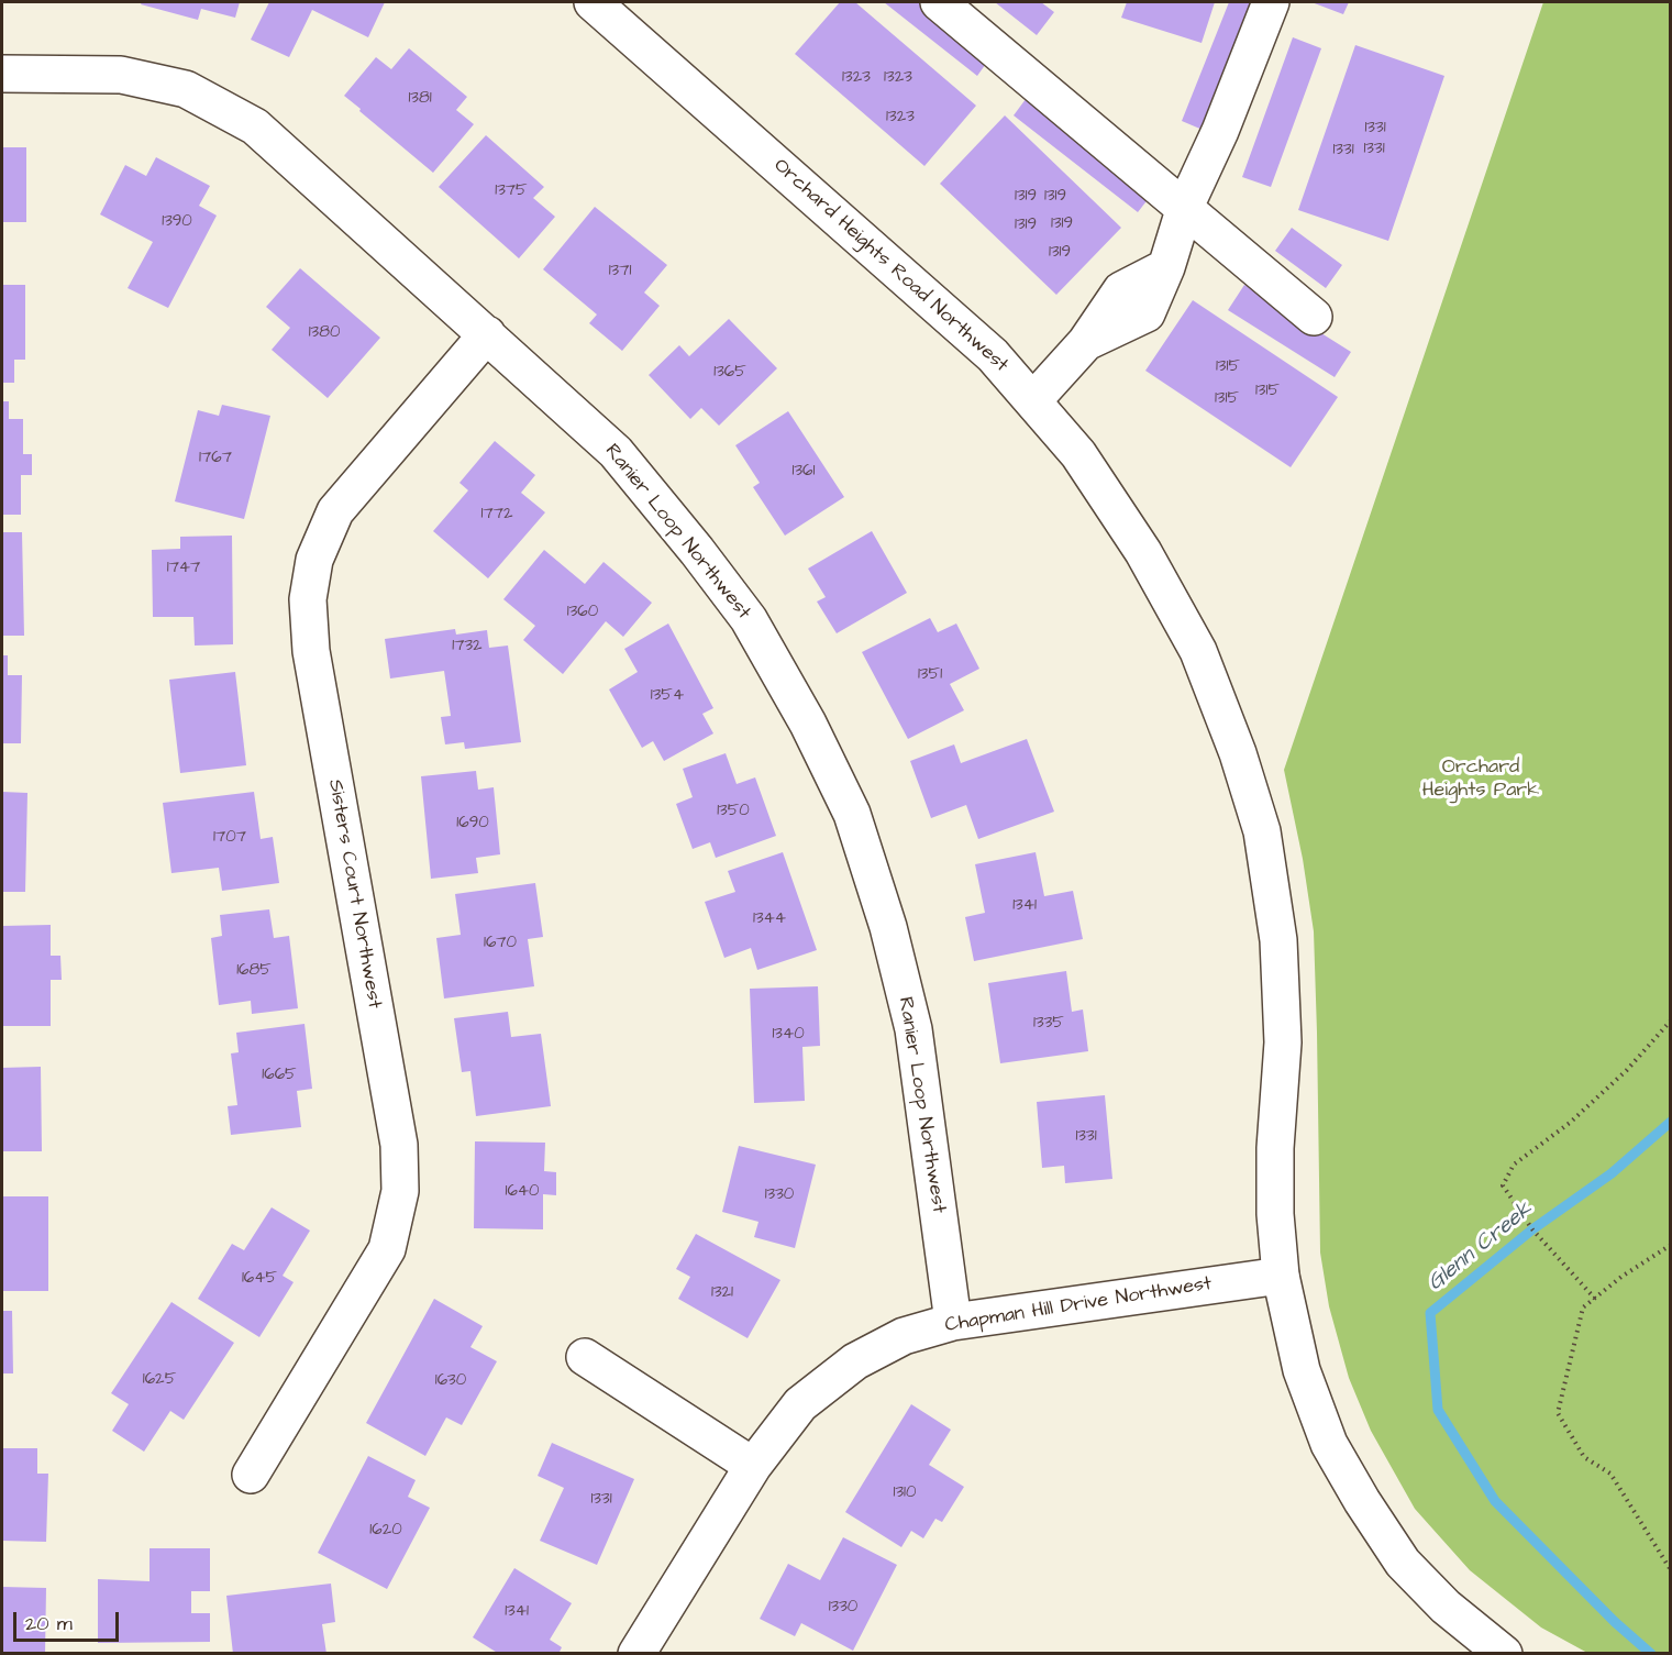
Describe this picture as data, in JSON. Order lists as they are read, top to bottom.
{
  "streets": {
    "street": [
      "Orchard Heights Road Northwest",
      "Ranier Loop Northwest",
      "Sisters Court Northwest",
      "Chapman Hill Drive Northwest"
    ]
  },
  "crossings": [
    ["Orchard Heights Road Northwest", "Chapman Hill Drive Northwest"],
    ["Ranier Loop Northwest", "Sisters Court Northwest"],
    ["Ranier Loop Northwest", "Chapman Hill Drive Northwest"]
  ],
  "water": ["Glenn Creek"],
  "parks": ["Orchard Heights Park"],
  "house_numbers": [
    "1323",
    "1323",
    "1381",
    "1323",
    "1331",
    "1331",
    "1331",
    "1375",
    "1319",
    "1319",
    "1390",
    "1319",
    "1319",
    "1319",
    "1371",
    "1380",
    "1315",
    "1365",
    "1315",
    "1315",
    "1767",
    "1361",
    "1772",
    "1747",
    "1360",
    "1732",
    "1351",
    "1354",
    "1350",
    "1690",
    "1707",
    "1341",
    "1344",
    "1670",
    "1685",
    "1335",
    "1340",
    "1665",
    "1331",
    "1640",
    "1330",
    "1645",
    "1321",
    "1625",
    "1630",
    "1310",
    "1331",
    "1620",
    "1330",
    "1341"
  ],
  "scale_bar": "20 m"
}
